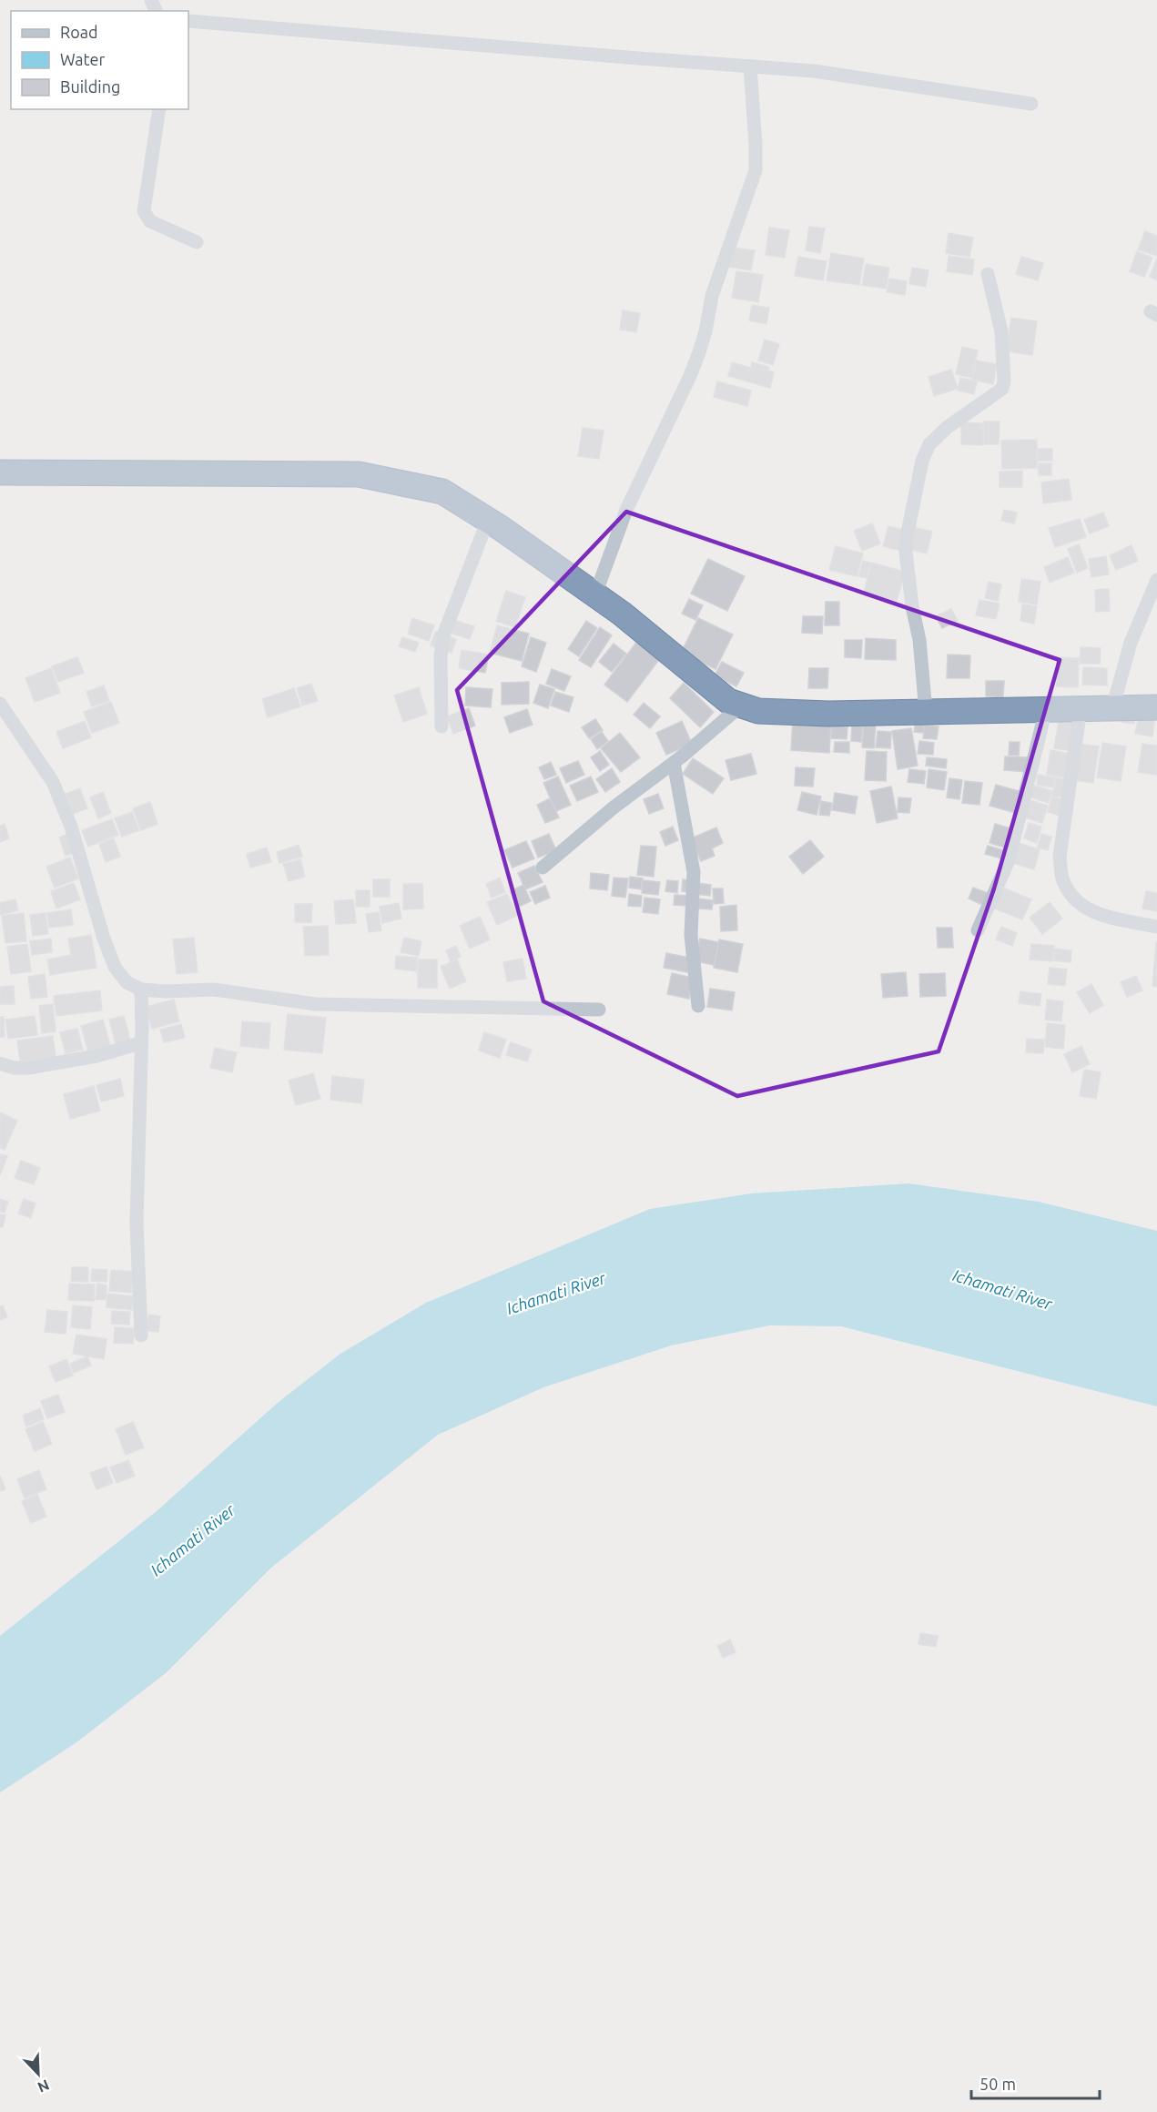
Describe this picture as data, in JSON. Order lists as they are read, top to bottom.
{
  "water": ["Ichamati River"],
  "legend": ["Road", "Water", "Building"],
  "scale_bar": "50 m",
  "north": "bottom right"
}
